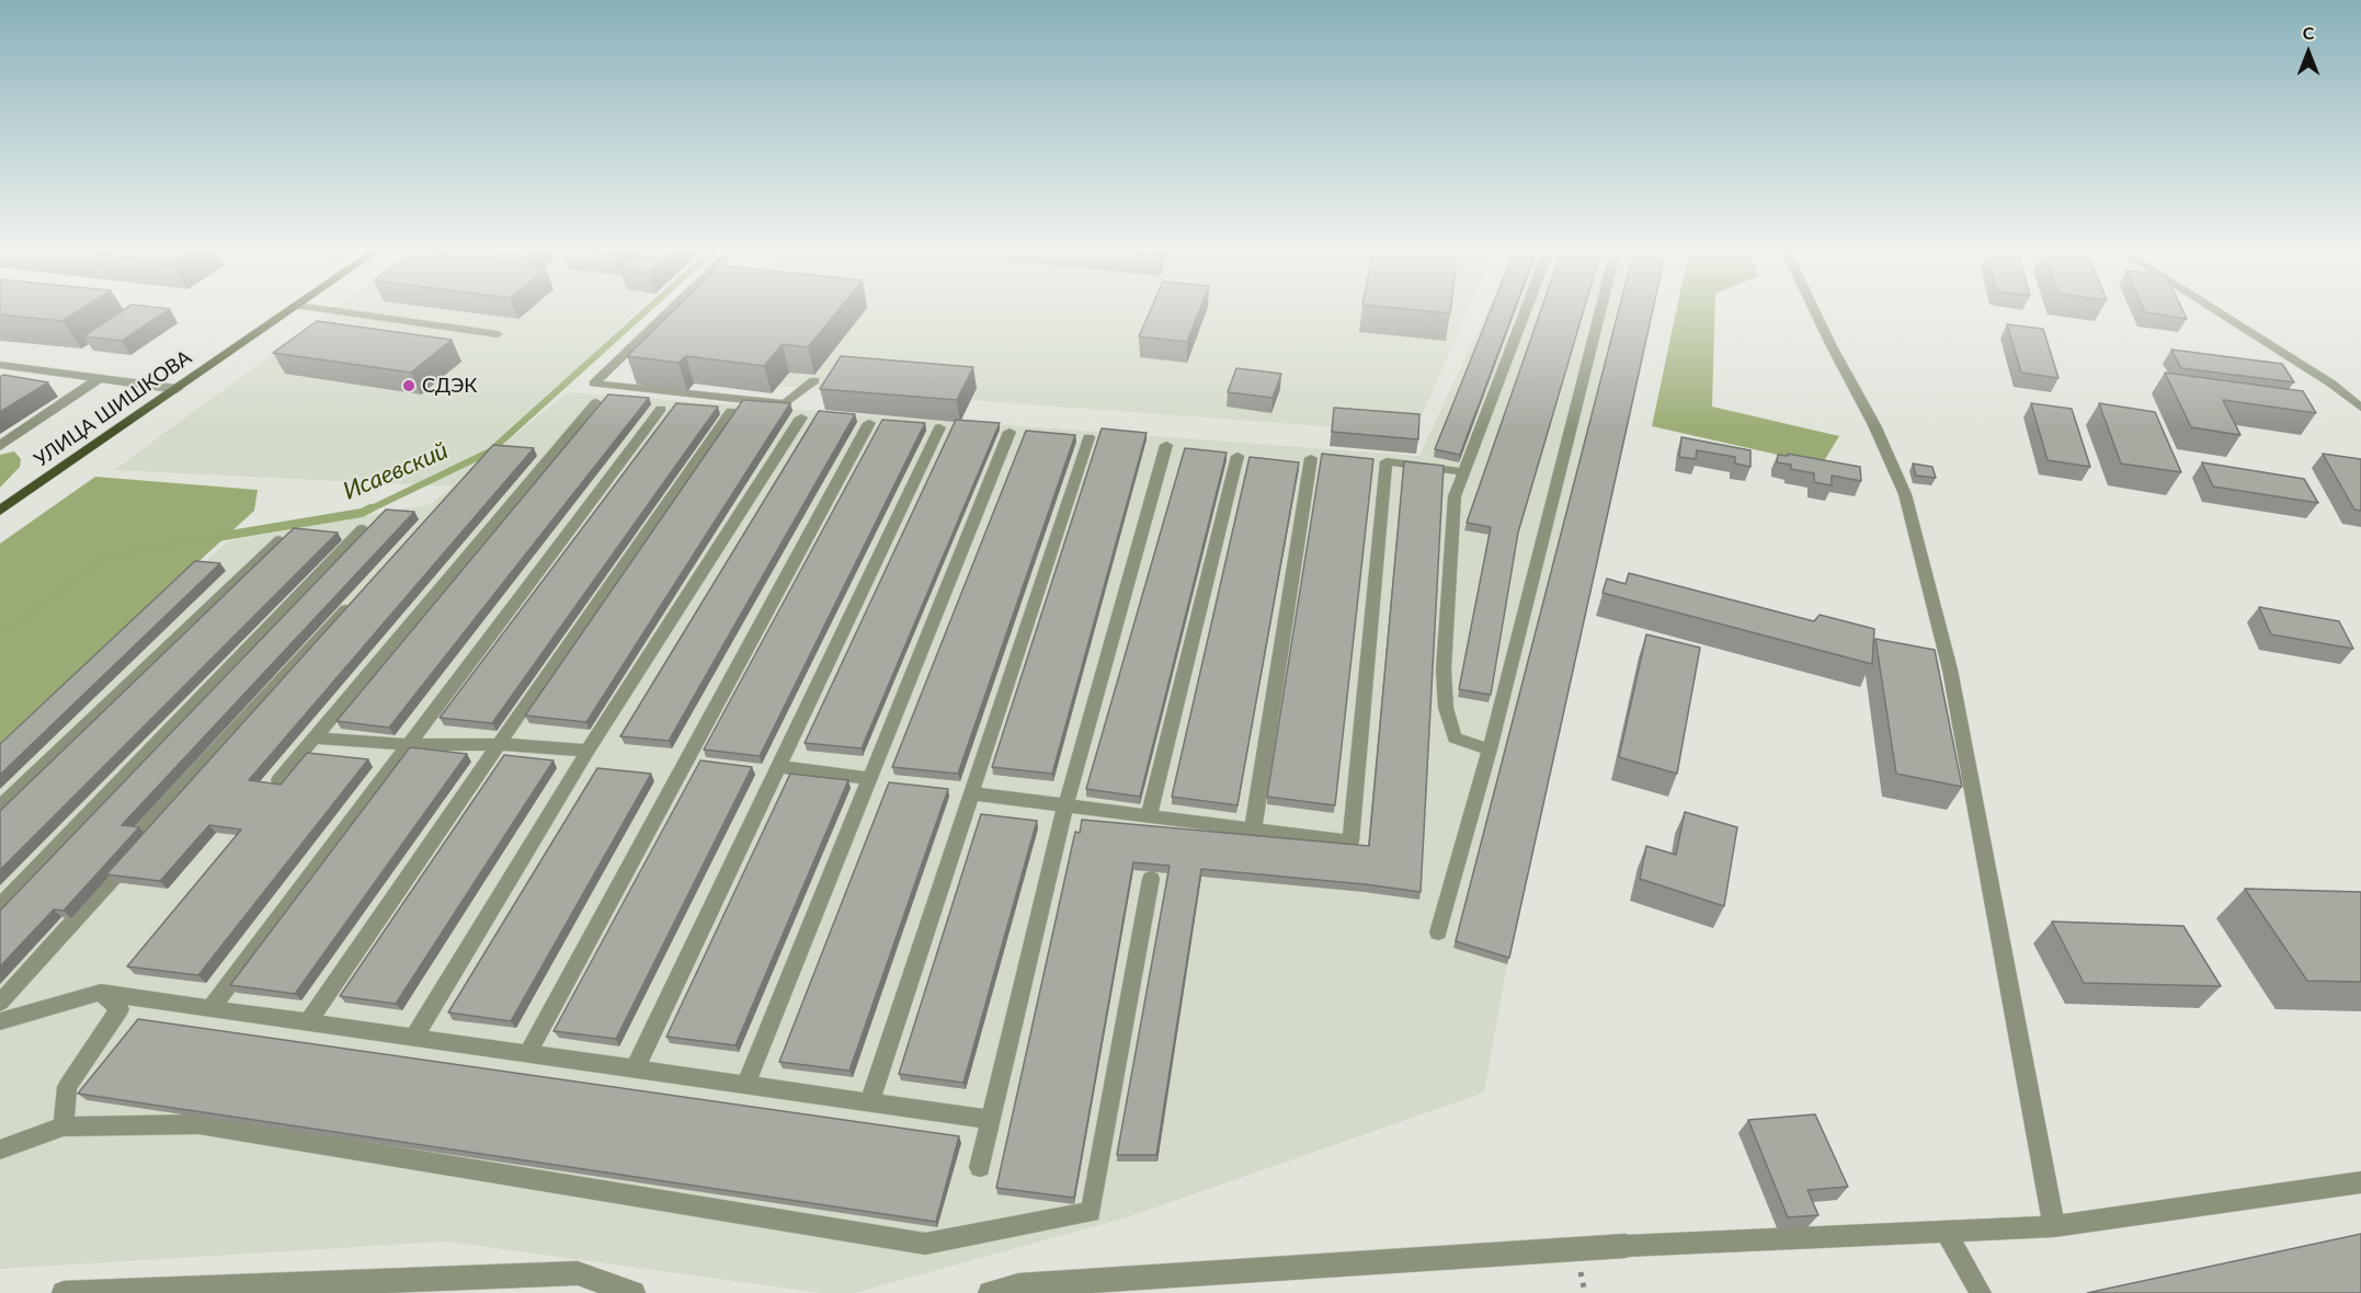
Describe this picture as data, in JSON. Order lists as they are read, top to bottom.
{
  "streets": {
    "main road": ["УЛИЦА ШИШКОВА"]
  },
  "water": ["Исаевский"],
  "places": ["СДЭК"],
  "north": "top"
}
